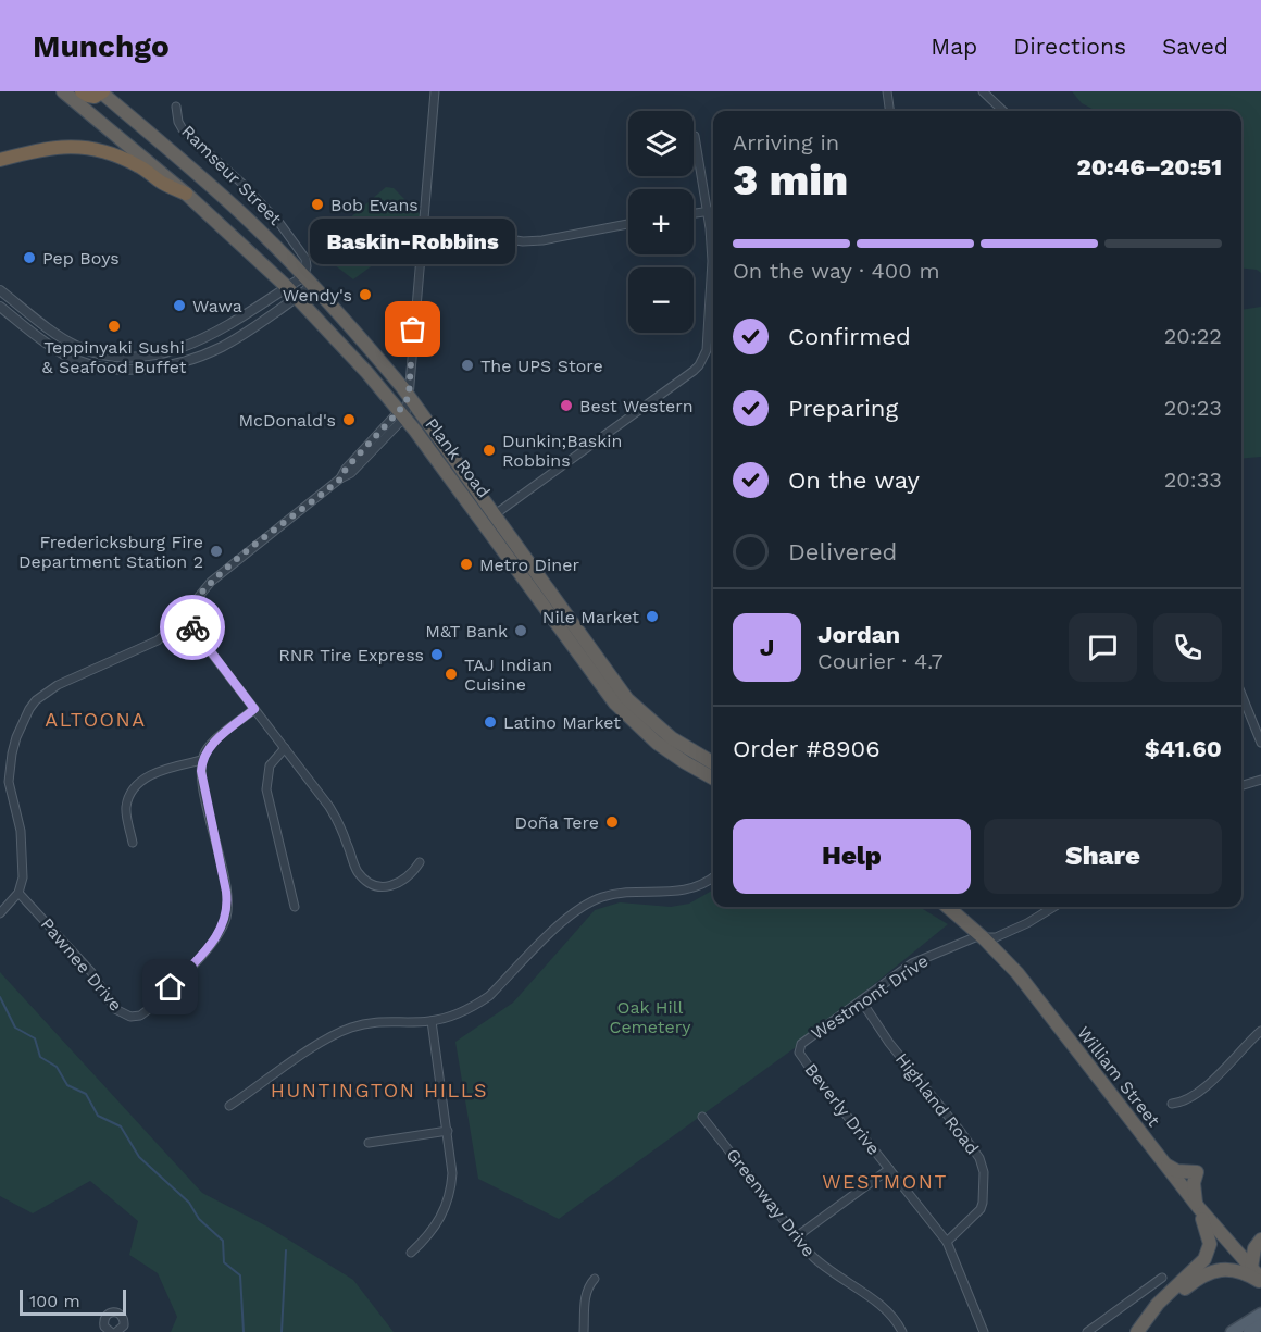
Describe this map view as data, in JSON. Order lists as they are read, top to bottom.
{
  "streets": {
    "highway": ["Plank Road", "William Street"],
    "street": [
      "Ramseur Street",
      "Pawnee Drive",
      "Westmont Drive",
      "Highland Road",
      "Beverly Drive",
      "Greenway Drive"
    ]
  },
  "crossings": [
    ["Ramseur Street", "Plank Road"],
    ["Westmont Drive", "William Street"],
    ["Westmont Drive", "Highland Road"],
    ["Westmont Drive", "Beverly Drive"],
    ["Highland Road", "Beverly Drive"]
  ],
  "districts": ["ALTOONA", "HUNTINGTON HILLS", "WESTMONT"],
  "parks": ["Oak Hill Cemetery"],
  "places": [
    "Bob Evans",
    "Pep Boys",
    "Wendy's",
    "Wawa",
    "Teppinyaki Sushi & Seafood Buffet",
    "Baskin-Robbins",
    "The UPS Store",
    "Best Western",
    "McDonald's",
    "Dunkin;Baskin Robbins",
    "Fredericksburg Fire Department Station 2",
    "Metro Diner",
    "Nile Market",
    "M&T Bank",
    "RNR Tire Express",
    "TAJ Indian Cuisine",
    "Latino Market",
    "Doña Tere"
  ],
  "scale_bar": "100 m",
  "page": {
    "header": "Munchgo",
    "nav": ["Map", "Directions", "Saved"],
    "map_buttons": ["+", "−"],
    "heading": ["3 min", "Arriving in", "20:46–20:51"],
    "panel": [
      "Jordan",
      "Courier · 4.7",
      "Order #8906",
      "$41.60"
    ],
    "bubble": "Baskin-Robbins",
    "bar": "On the way · 400 m",
    "list": [
      ["Confirmed", "20:22"],
      ["Preparing", "20:23"],
      ["On the way", "20:33"],
      "Delivered"
    ],
    "round": "J",
    "buttons": ["Help", "Share"],
    "scale": "100 m"
  }
}
